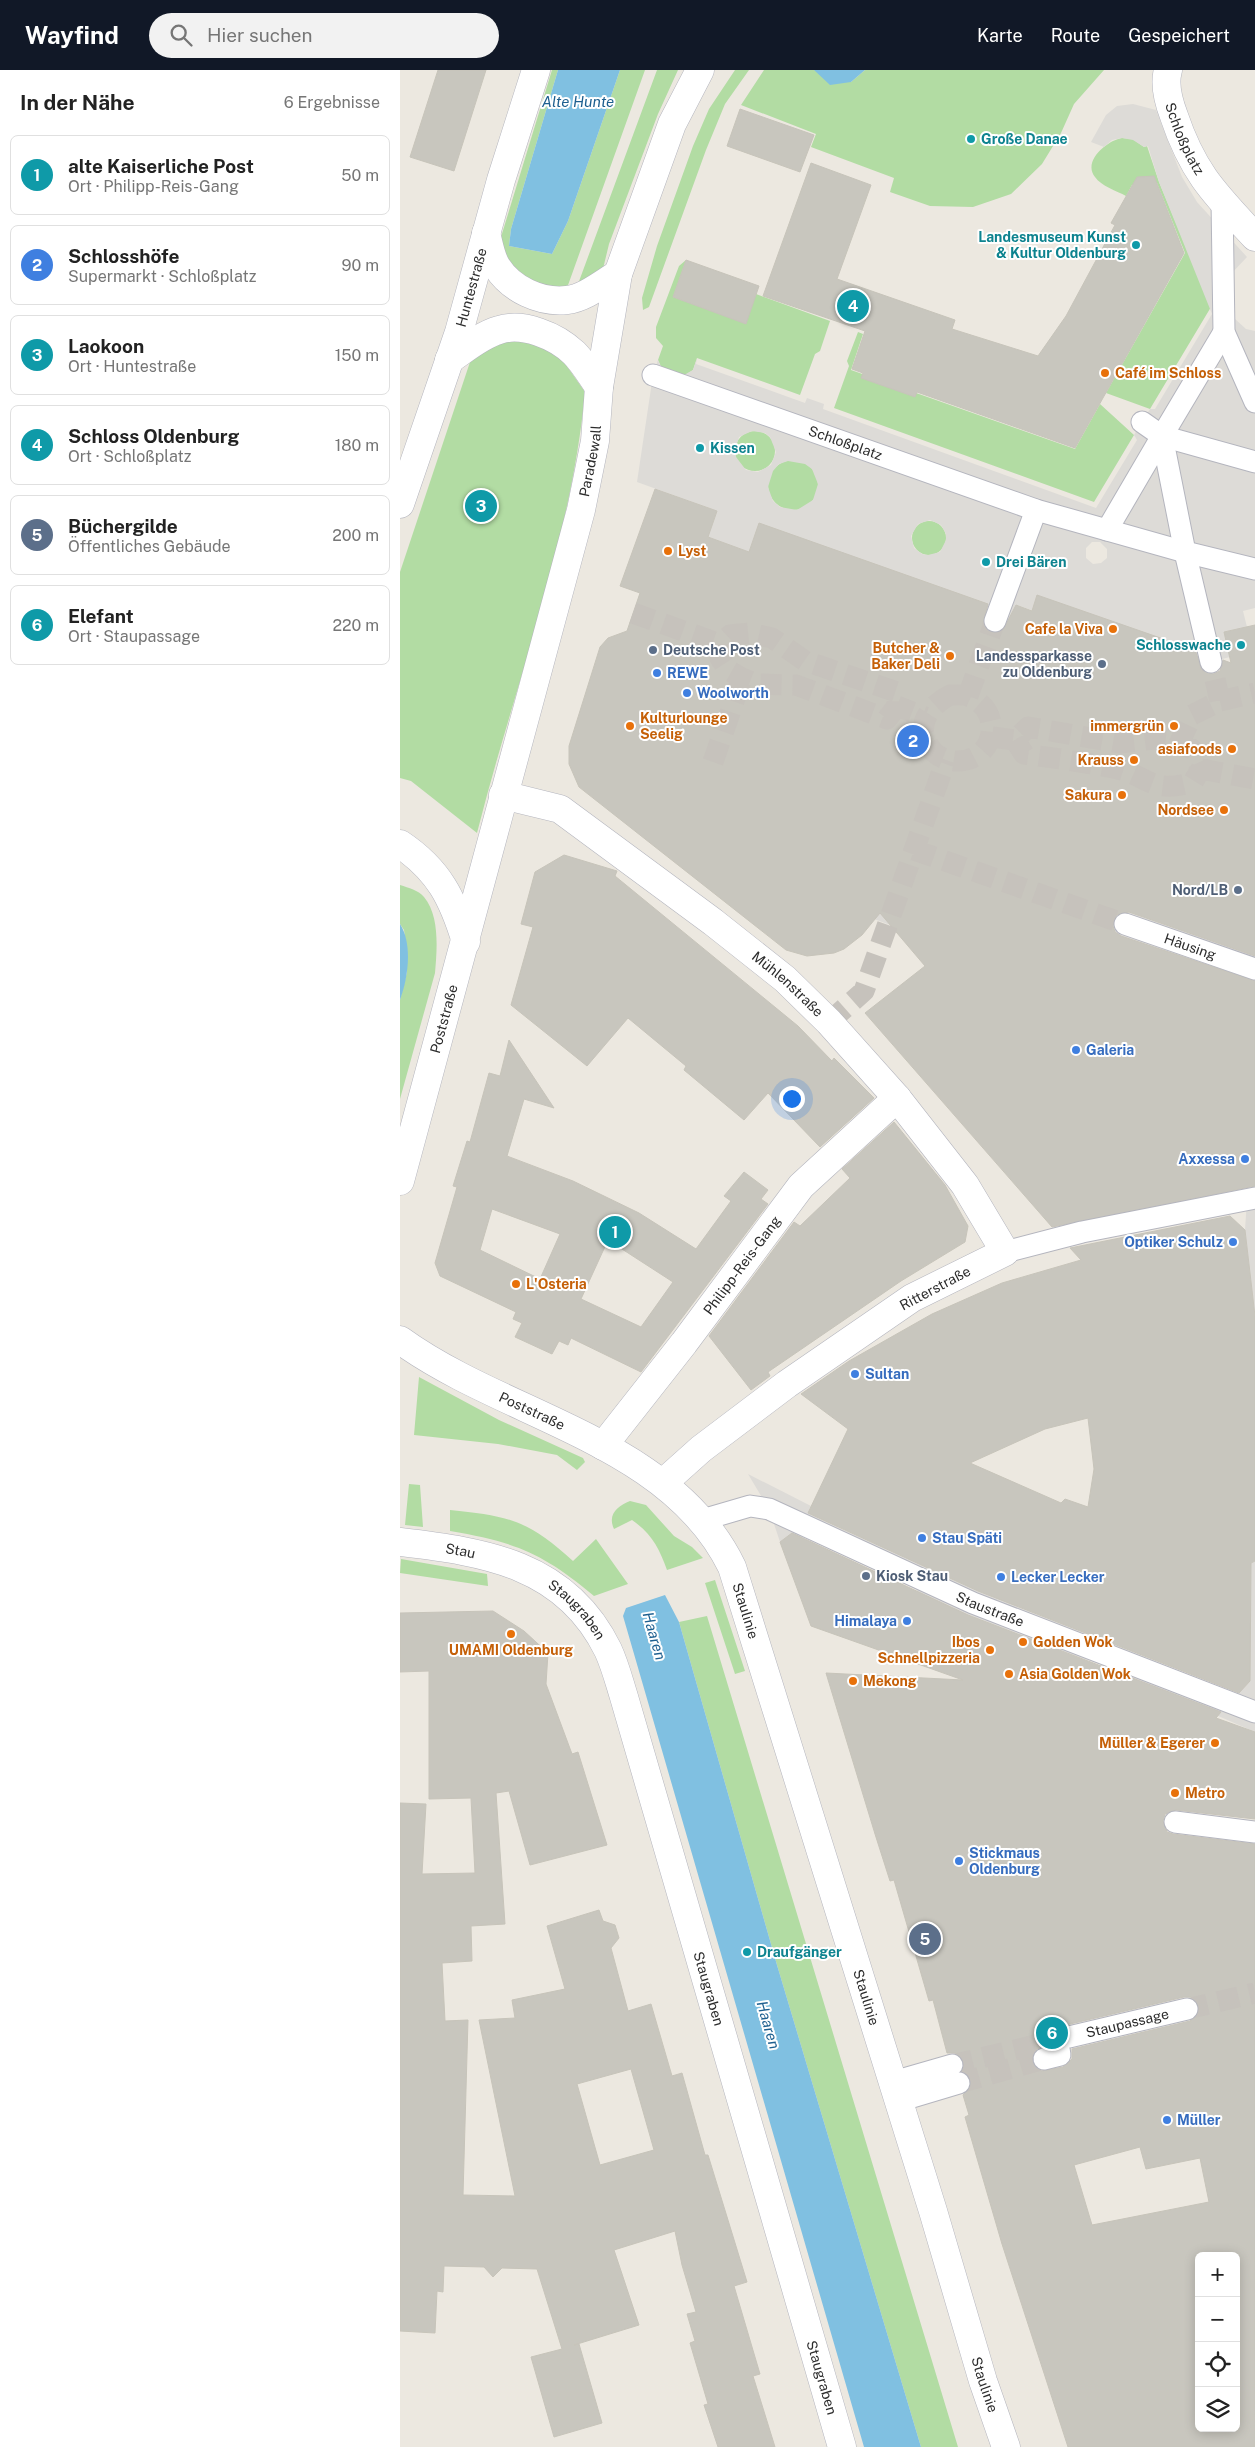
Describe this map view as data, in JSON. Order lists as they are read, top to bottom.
{
  "streets": {
    "street": [
      "Schloßplatz",
      "Huntestraße",
      "Paradewall",
      "Häusing",
      "Mühlenstraße",
      "Poststraße",
      "Philipp-Reis-Gang",
      "Ritterstraße",
      "Stau",
      "Staustraße",
      "Staulinie",
      "Staugraben",
      "Staupassage"
    ]
  },
  "crossings": [
    ["Paradewall", "Mühlenstraße"],
    ["Paradewall", "Poststraße"],
    ["Mühlenstraße", "Philipp-Reis-Gang"],
    ["Mühlenstraße", "Ritterstraße"],
    ["Poststraße", "Philipp-Reis-Gang"],
    ["Poststraße", "Ritterstraße"],
    ["Poststraße", "Staulinie"],
    ["Ritterstraße", "Staulinie"],
    ["Stau", "Staugraben"],
    ["Staustraße", "Staulinie"]
  ],
  "water": ["Alte Hunte", "Haaren"],
  "places": [
    "Große Danae",
    "Landesmuseum Kunst & Kultur Oldenburg",
    "Café im Schloss",
    "Kissen",
    "Lyst",
    "Drei Bären",
    "Cafe la Viva",
    "Schlosswache",
    "Deutsche Post",
    "Butcher & Baker Deli",
    "Landessparkasse zu Oldenburg",
    "REWE",
    "Woolworth",
    "Kulturlounge Seelig",
    "immergrün",
    "asiafoods",
    "Krauss",
    "Sakura",
    "Nordsee",
    "Nord/LB",
    "Galeria",
    "Axxessa",
    "Optiker Schulz",
    "L'Osteria",
    "Sultan",
    "Stau Späti",
    "Kiosk Stau",
    "Lecker Lecker",
    "Himalaya",
    "UMAMI Oldenburg",
    "Golden Wok",
    "Ibos Schnellpizzeria",
    "Asia Golden Wok",
    "Mekong",
    "Müller & Egerer",
    "Metro",
    "Stickmaus Oldenburg",
    "Draufgänger",
    "Müller"
  ],
  "page": {
    "header": "Wayfind",
    "search": "Hier suchen",
    "nav": ["Karte", "Route", "Gespeichert"],
    "heading": ["In der Nähe", "6 Ergebnisse"],
    "list": [
      {
        "mark": "1",
        "name": "alte Kaiserliche Post",
        "note": "Ort · Philipp-Reis-Gang",
        "value": "50 m"
      },
      {
        "mark": "2",
        "name": "Schlosshöfe",
        "note": "Supermarkt · Schloßplatz",
        "value": "90 m"
      },
      {
        "mark": "3",
        "name": "Laokoon",
        "note": "Ort · Huntestraße",
        "value": "150 m"
      },
      {
        "mark": "4",
        "name": "Schloss Oldenburg",
        "note": "Ort · Schloßplatz",
        "value": "180 m"
      },
      {
        "mark": "5",
        "name": "Büchergilde",
        "note": "Öffentliches Gebäude",
        "value": "200 m"
      },
      {
        "mark": "6",
        "name": "Elefant",
        "note": "Ort · Staupassage",
        "value": "220 m"
      }
    ],
    "pins": [
      "4",
      "3",
      "2",
      "1",
      "5",
      "6"
    ],
    "map_buttons": ["+", "−"]
  }
}
